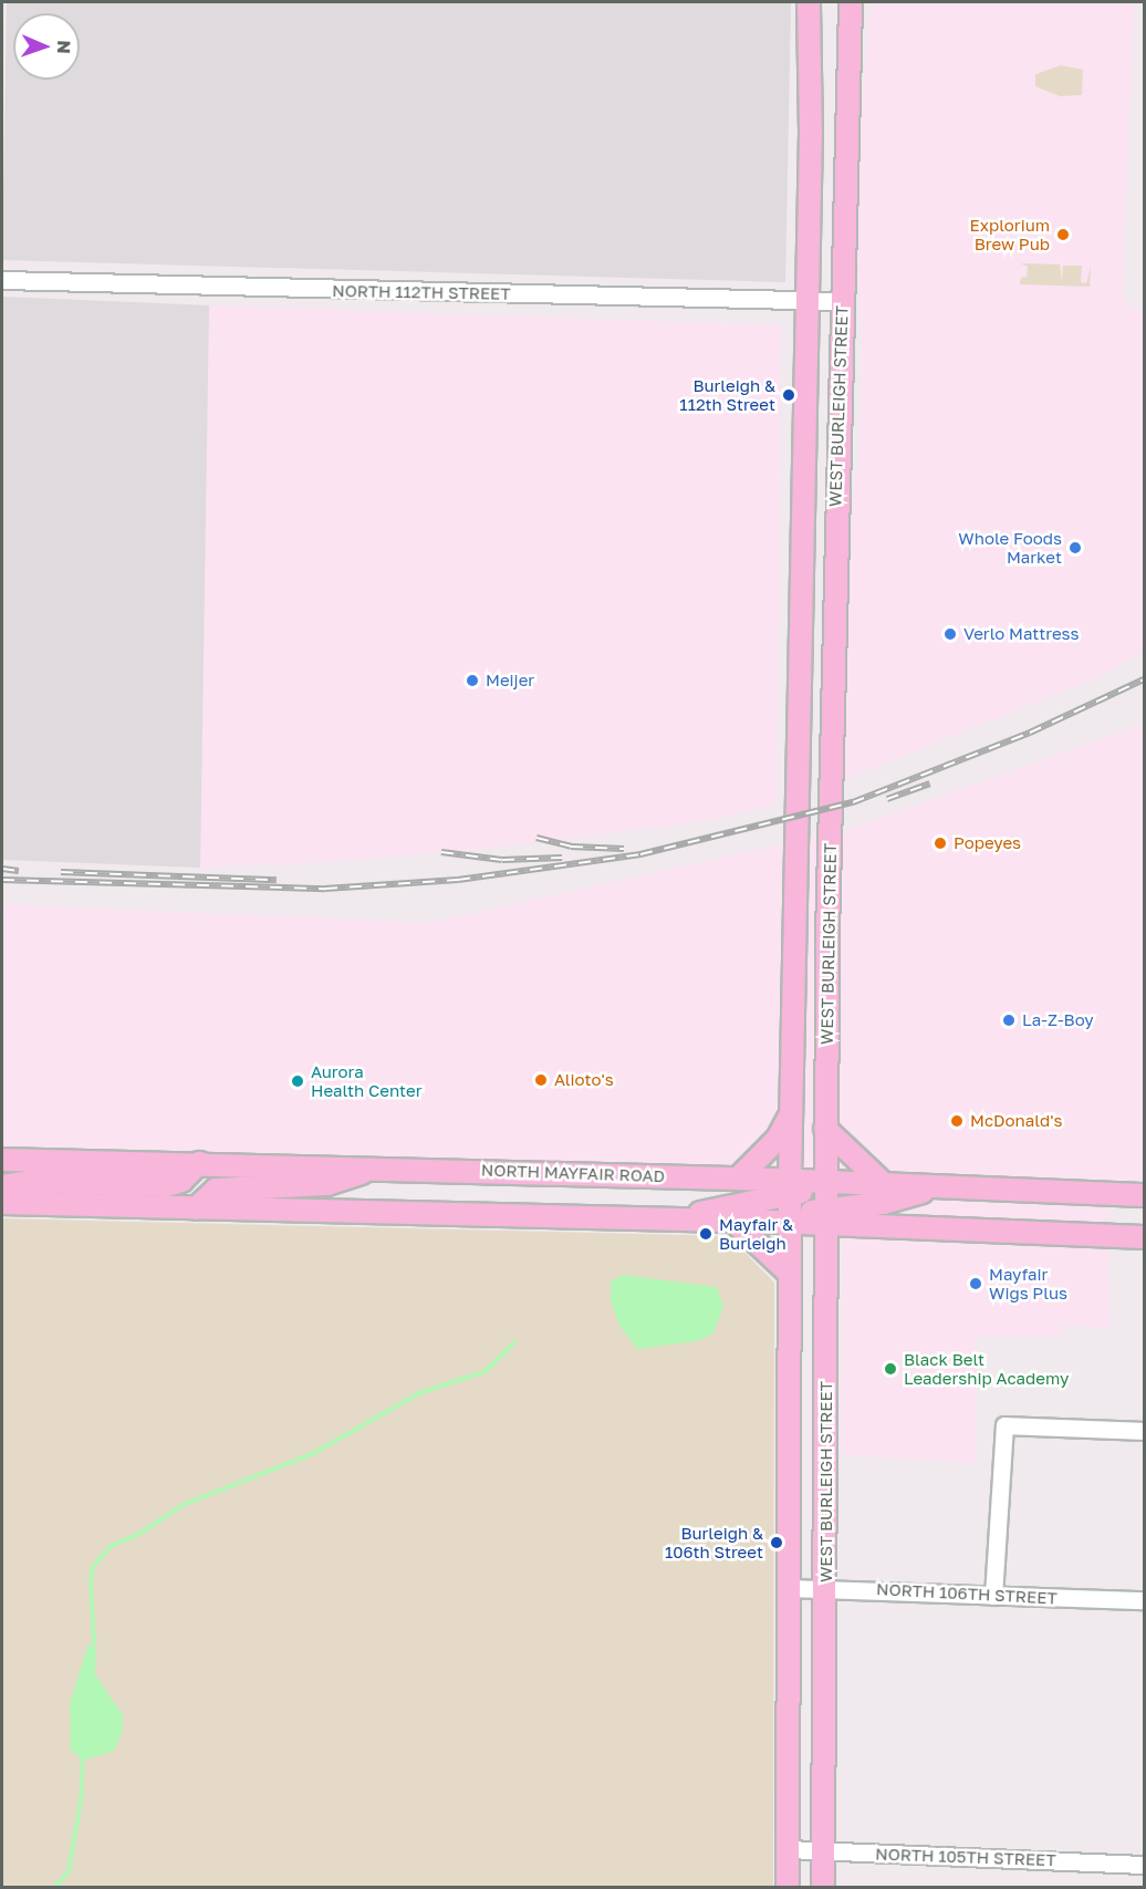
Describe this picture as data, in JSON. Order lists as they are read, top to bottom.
{
  "streets": {
    "main road": ["WEST BURLEIGH STREET", "NORTH MAYFAIR ROAD"],
    "street": ["NORTH 112TH STREET", "NORTH 106TH STREET", "NORTH 105TH STREET"]
  },
  "crossings": [
    ["NORTH 112TH STREET", "WEST BURLEIGH STREET"],
    ["WEST BURLEIGH STREET", "NORTH MAYFAIR ROAD"],
    ["WEST BURLEIGH STREET", "NORTH 106TH STREET"],
    ["WEST BURLEIGH STREET", "NORTH 105TH STREET"]
  ],
  "places": [
    "Explorium Brew Pub",
    "Burleigh & 112th Street",
    "Whole Foods Market",
    "Verlo Mattress",
    "Meijer",
    "Popeyes",
    "La-Z-Boy",
    "Alioto's",
    "Aurora Health Center",
    "McDonald's",
    "Mayfair & Burleigh",
    "Mayfair Wigs Plus",
    "Black Belt Leadership Academy",
    "Burleigh & 106th Street"
  ],
  "north": "right"
}
